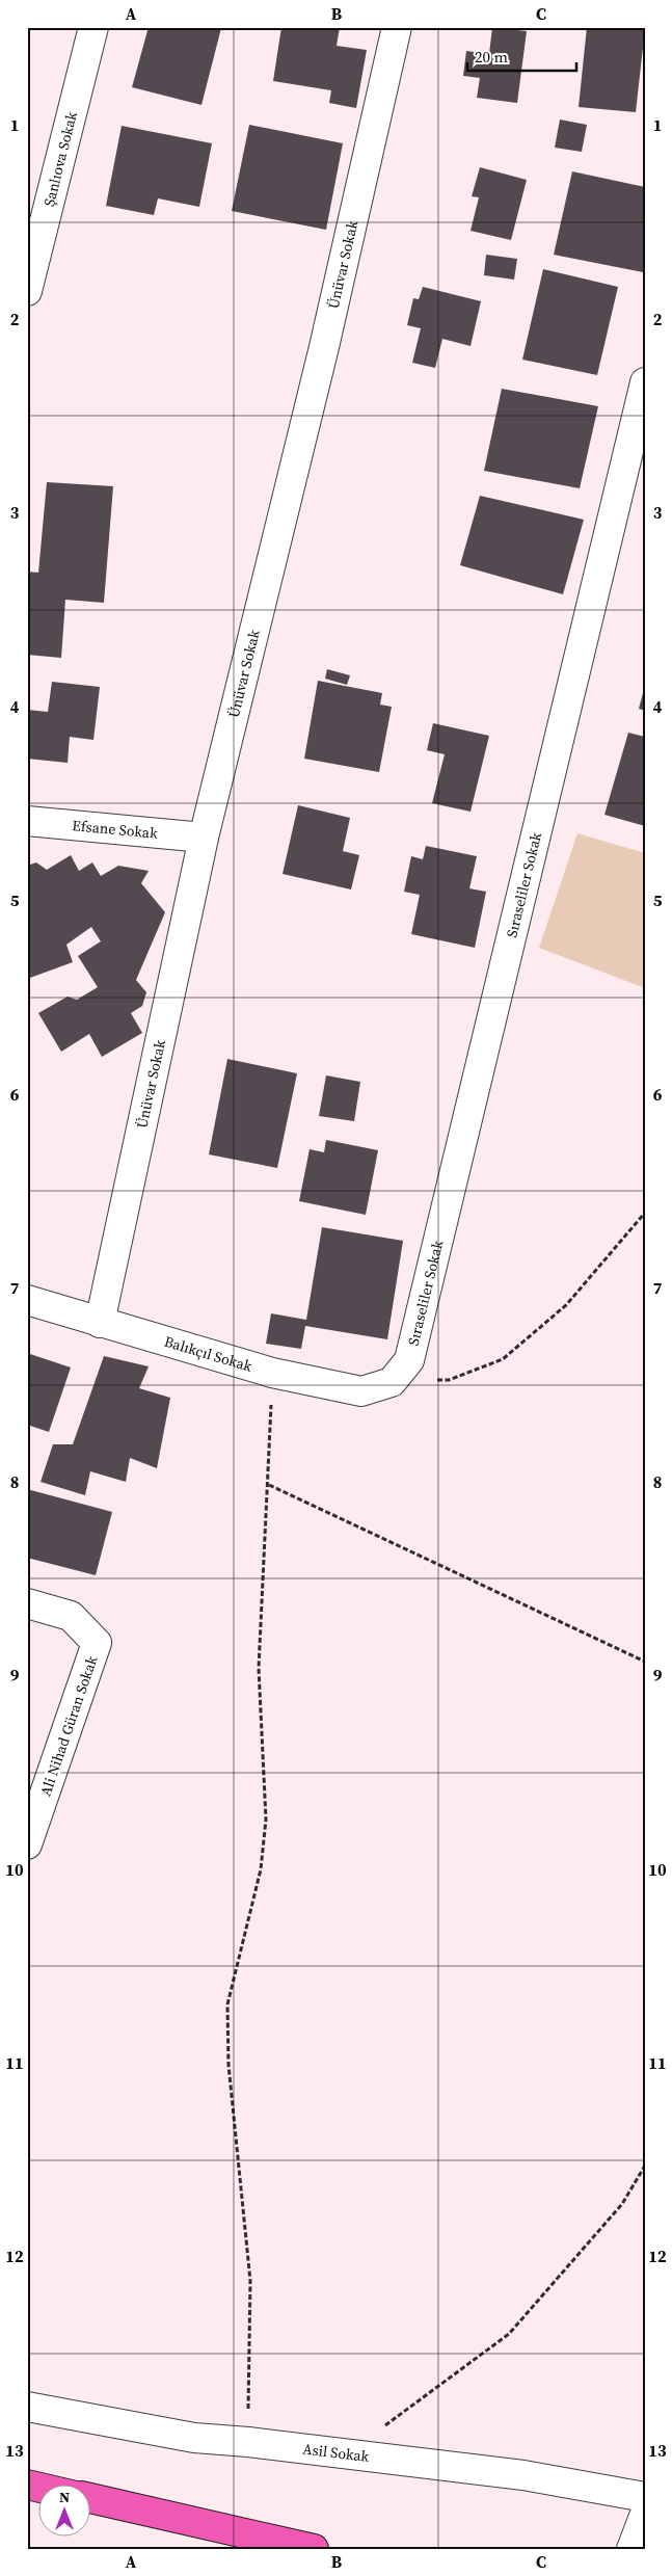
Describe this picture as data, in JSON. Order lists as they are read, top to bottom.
{
  "streets": {
    "street": [
      "Şanlıova Sokak",
      "Ünüvar Sokak",
      "Efsane Sokak",
      "Sıraseliler Sokak",
      "Balıkçıl Sokak",
      "Ali Nihad Güran Sokak",
      "Asil Sokak"
    ]
  },
  "crossings": [
    ["Ünüvar Sokak", "Efsane Sokak"],
    ["Ünüvar Sokak", "Balıkçıl Sokak"],
    ["Sıraseliler Sokak", "Balıkçıl Sokak"]
  ],
  "scale_bar": "20 m",
  "north": "top",
  "grid": {
    "columns": ["A", "B", "C"],
    "rows": [
      "1",
      "2",
      "3",
      "4",
      "5",
      "6",
      "7",
      "8",
      "9",
      "10",
      "11",
      "12",
      "13"
    ]
  }
}
